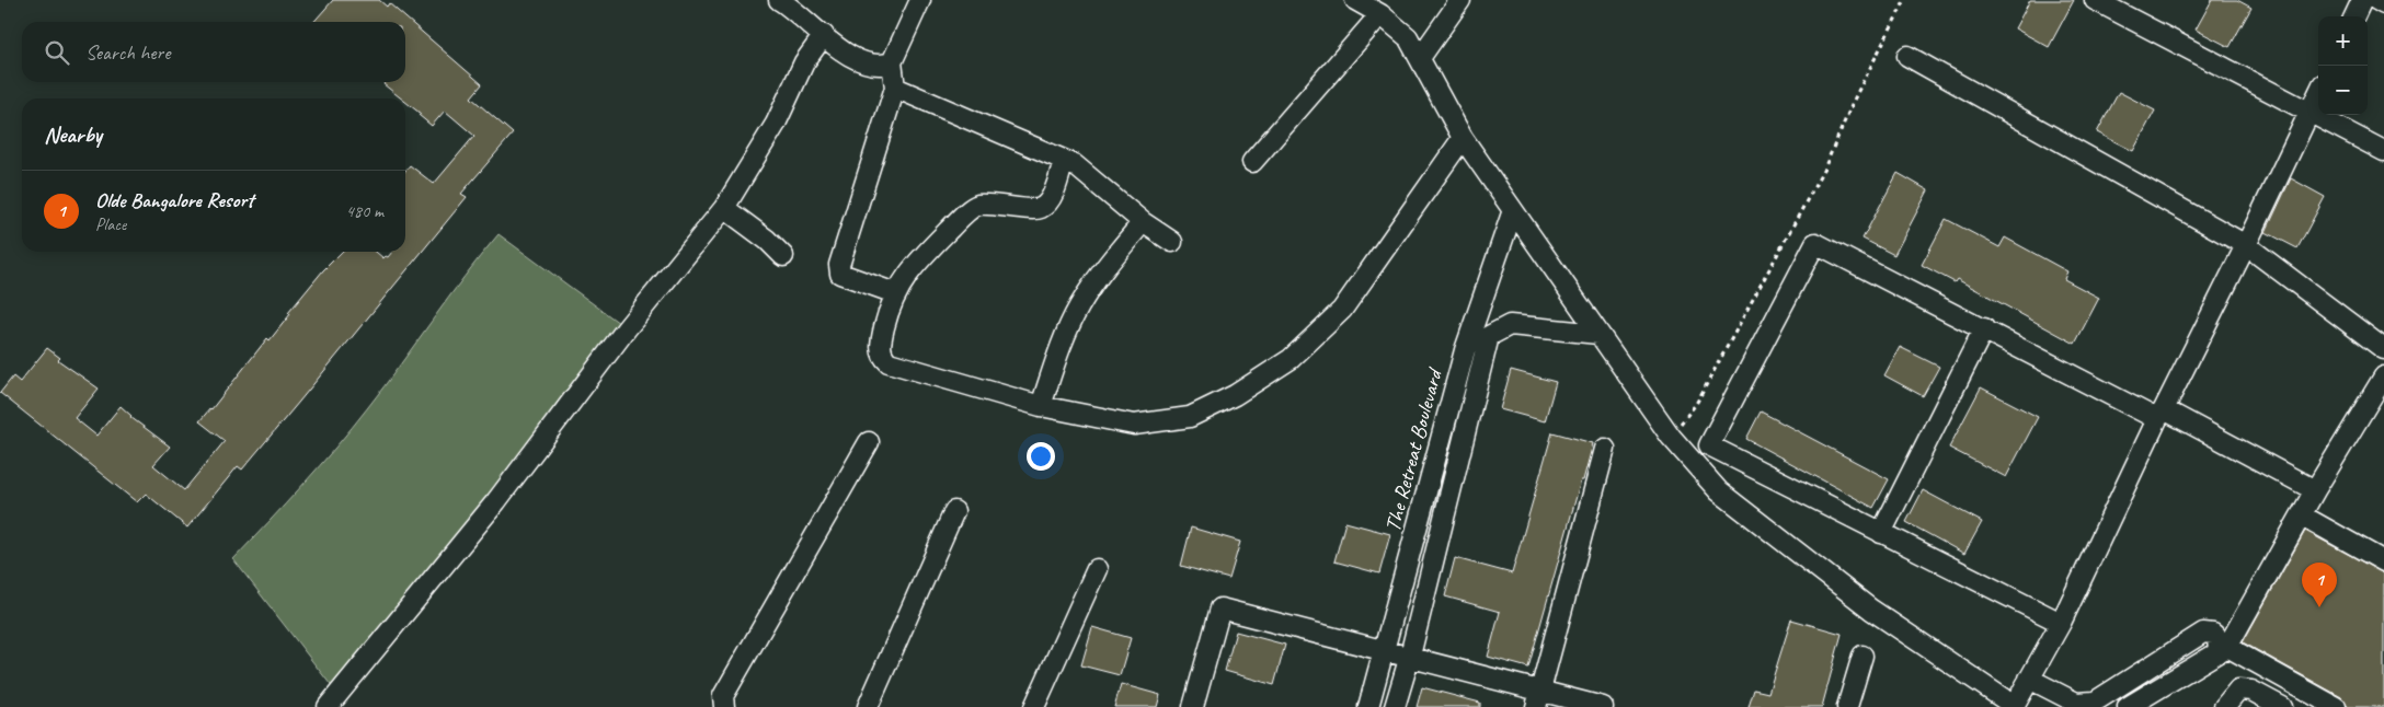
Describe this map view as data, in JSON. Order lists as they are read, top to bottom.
{
  "streets": {
    "street": ["The Retreat Boulevard"]
  },
  "page": {
    "map_buttons": ["+", "−"],
    "search": "Search here",
    "heading": "Nearby",
    "list": [
      {
        "mark": "1",
        "name": "Olde Bangalore Resort",
        "note": "Place",
        "value": "480 m"
      }
    ],
    "pins": "1"
  }
}
